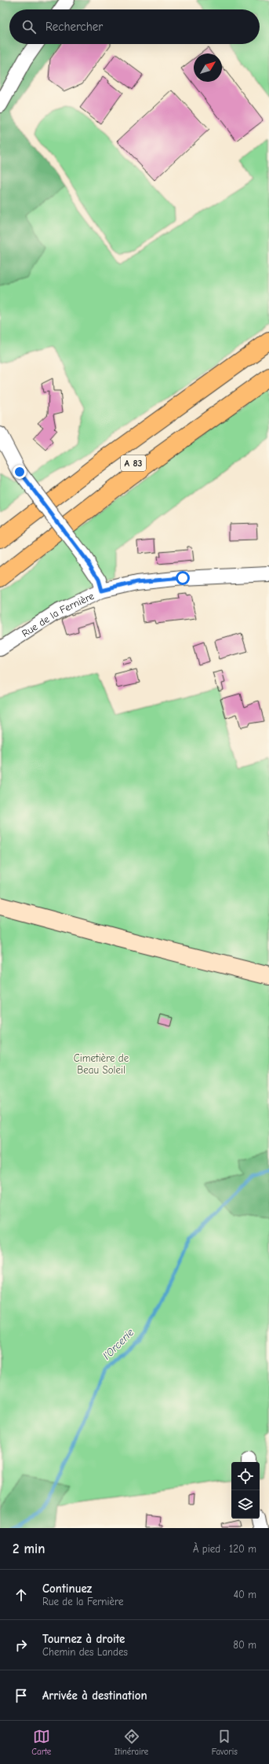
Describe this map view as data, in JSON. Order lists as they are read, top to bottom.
{
  "streets": {
    "highway": ["A 83"],
    "street": ["Rue de la Fernière"]
  },
  "water": ["l'Orcerie"],
  "parks": ["Cimetière de Beau Soleil"],
  "north": "top right",
  "page": {
    "search": "Rechercher",
    "heading": ["2 min", "À pied · 120 m"],
    "list": [
      ["Continuez", "Rue de la Fernière", "40 m"],
      ["Tournez à droite", "Chemin des Landes", "80 m"],
      "Arrivée à destination"
    ],
    "nav": ["Carte", "Itinéraire", "Favoris"]
  }
}
